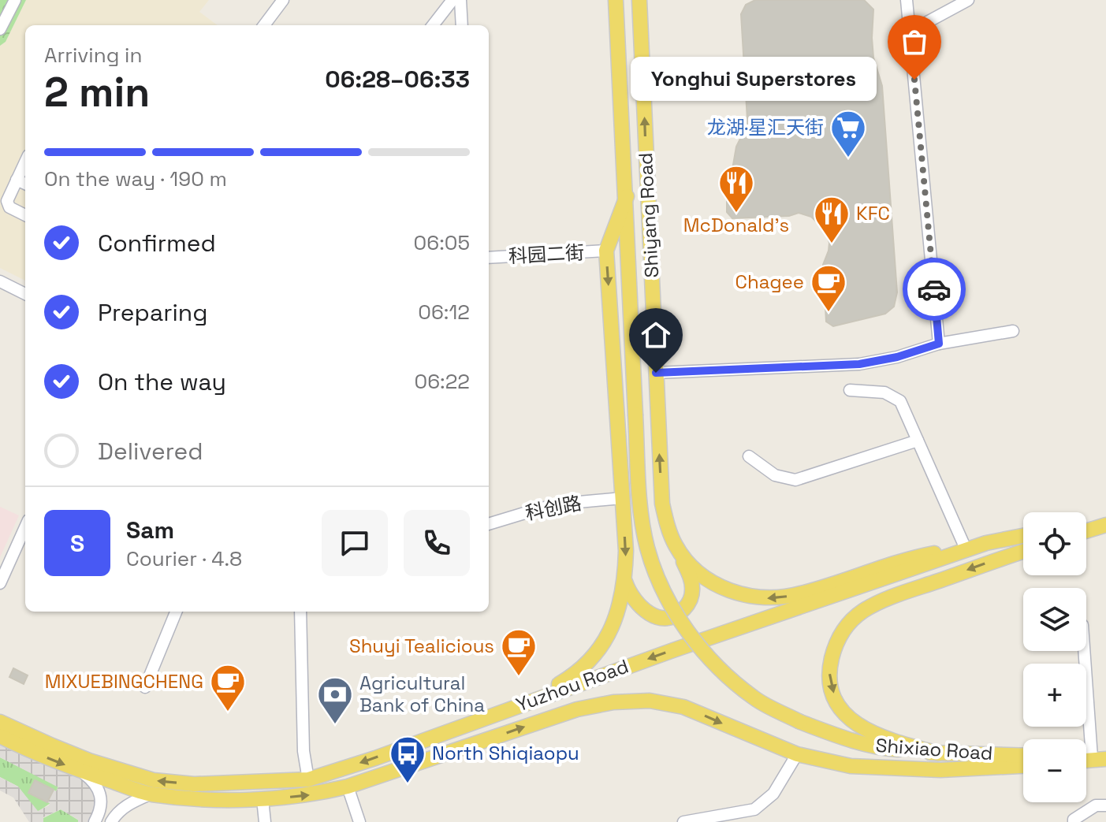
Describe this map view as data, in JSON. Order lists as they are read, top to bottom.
{
  "streets": {
    "main road": ["Shiyang Road", "Yuzhou Road", "Shixiao Road"],
    "street": ["科园二街", "科创路"]
  },
  "crossings": [
    ["Shiyang Road", "Yuzhou Road"],
    ["Shiyang Road", "Shixiao Road"]
  ],
  "places": {
    "other": ["Yonghui Superstores"],
    "supermarket": ["龙湖·星汇天街"],
    "restaurant": ["McDonald's", "KFC"],
    "cafe": ["Chagee", "Shuyi Tealicious", "MIXUEBINGCHENG"],
    "bank": ["Agricultural Bank of China"],
    "bus stop": ["North Shiqiaopu"]
  },
  "page": {
    "heading": ["2 min", "Arriving in", "06:28–06:33"],
    "panel": ["Sam", "Courier · 4.8"],
    "bubble": "Yonghui Superstores",
    "bar": "On the way · 190 m",
    "list": [
      ["Confirmed", "06:05"],
      ["Preparing", "06:12"],
      ["On the way", "06:22"],
      "Delivered"
    ],
    "round": "S",
    "map_buttons": ["+", "−"]
  }
}
